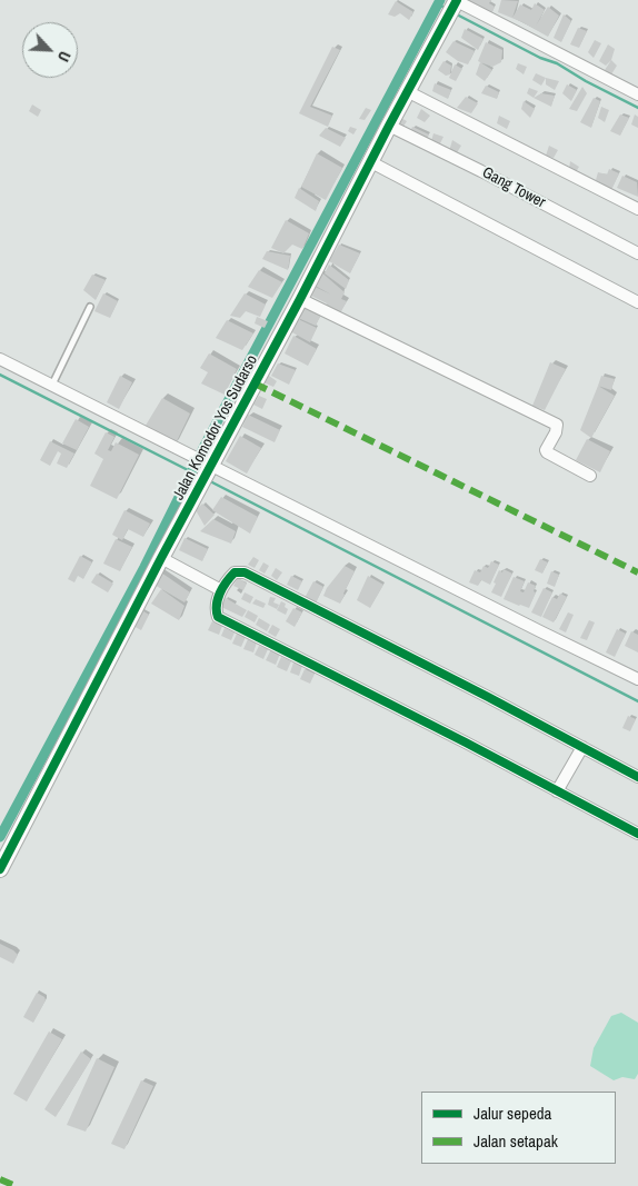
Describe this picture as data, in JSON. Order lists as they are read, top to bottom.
{
  "streets": {
    "street": ["Gang Tower", "Jalan Komodor Yos Sudarso"]
  },
  "crossings": [
    ["Gang Tower", "Jalan Komodor Yos Sudarso"]
  ],
  "legend": ["Jalur sepeda", "Jalan setapak"],
  "north": "bottom right"
}
